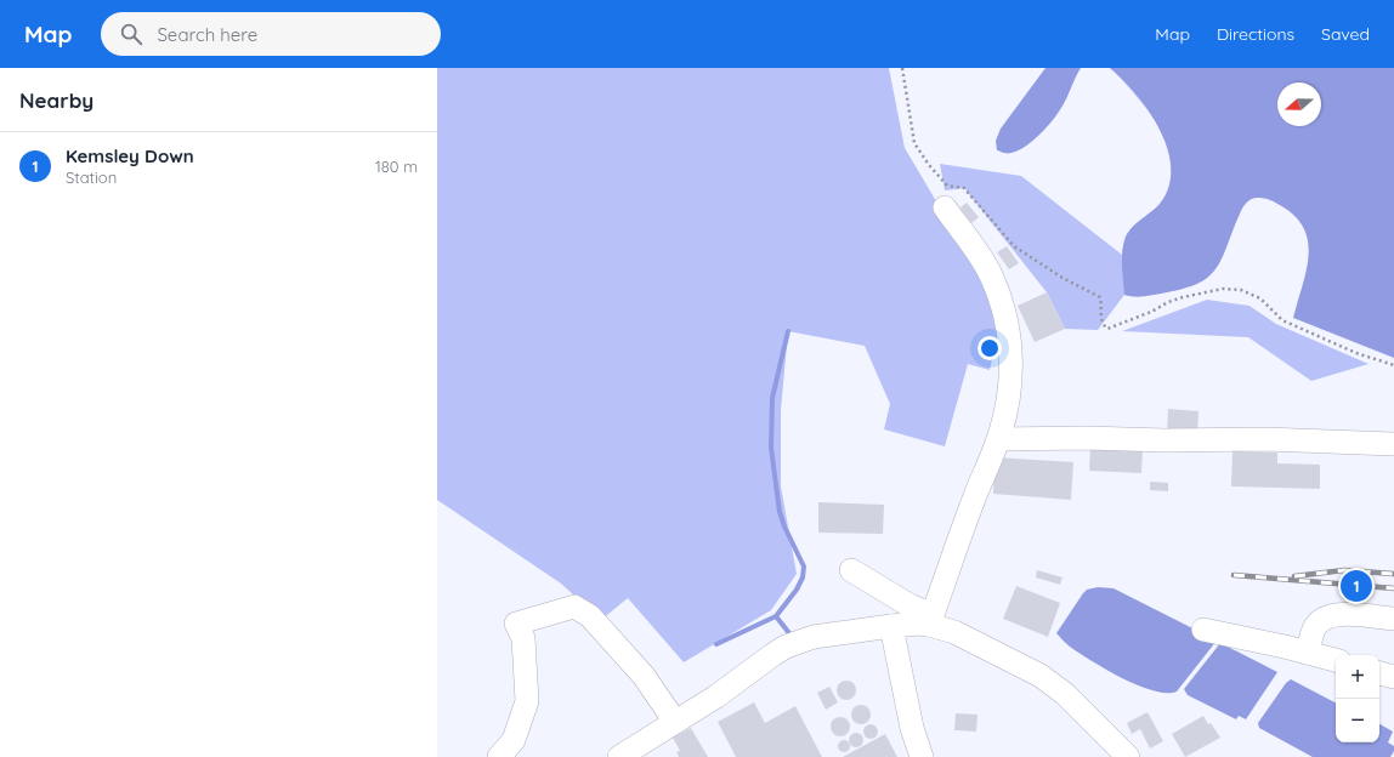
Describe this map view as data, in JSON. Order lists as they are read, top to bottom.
{
  "north": "left",
  "page": {
    "header": "Map",
    "search": "Search here",
    "nav": ["Map", "Directions", "Saved"],
    "heading": "Nearby",
    "list": [
      {
        "mark": "1",
        "name": "Kemsley Down",
        "note": "Station",
        "value": "180 m"
      }
    ],
    "pins": "1",
    "map_buttons": ["+", "−"]
  }
}
